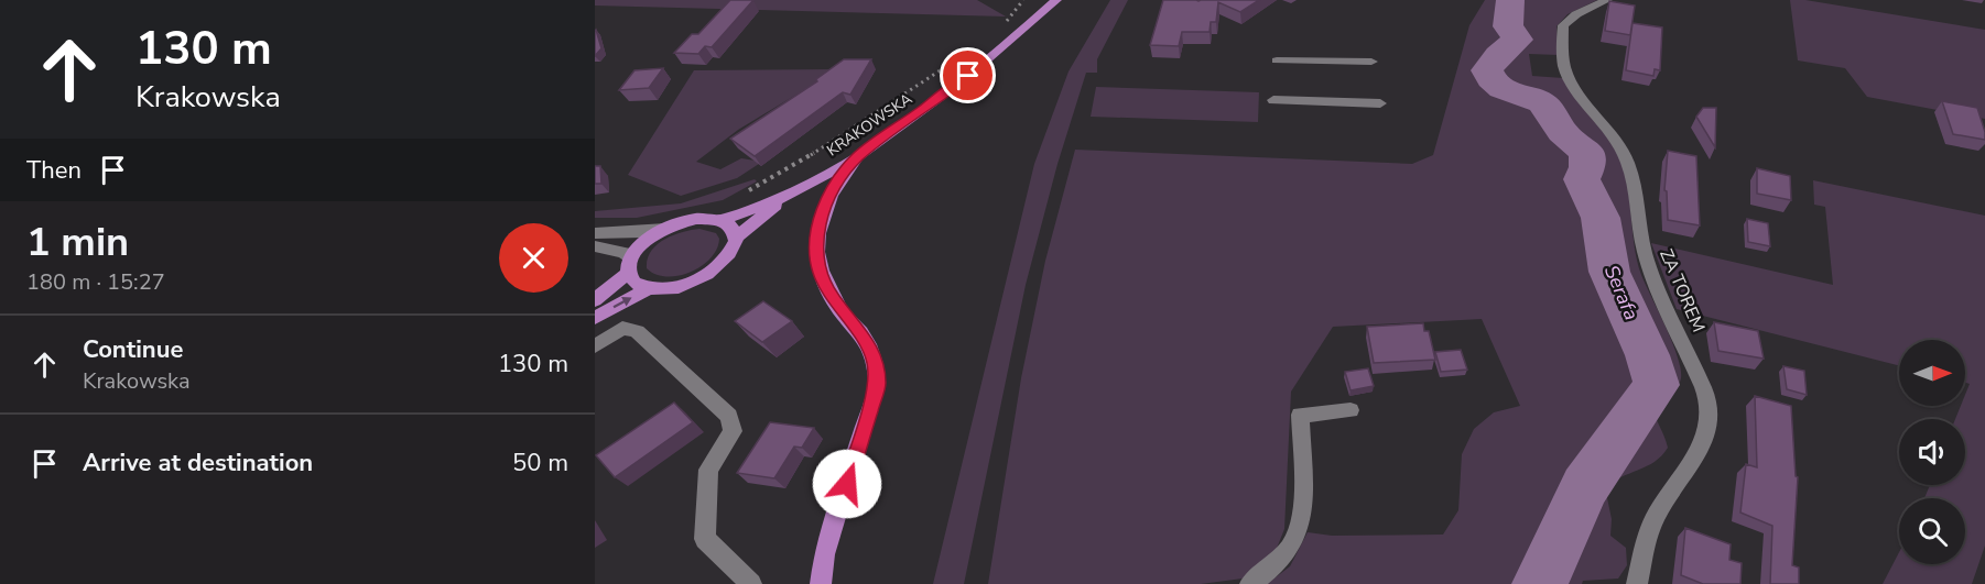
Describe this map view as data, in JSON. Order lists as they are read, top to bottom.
{
  "streets": {
    "main road": ["KRAKOWSKA"],
    "street": ["ZA TOREM"]
  },
  "water": ["Serafa"],
  "north": "right",
  "page": {
    "turn": ["130 m", "Krakowska"],
    "then": "Then",
    "heading": ["1 min", "180 m · 15:27"],
    "list": [
      {
        "name": "Continue",
        "note": "Krakowska",
        "value": "130 m"
      },
      {
        "name": "Arrive at destination",
        "value": "50 m"
      }
    ]
  }
}
